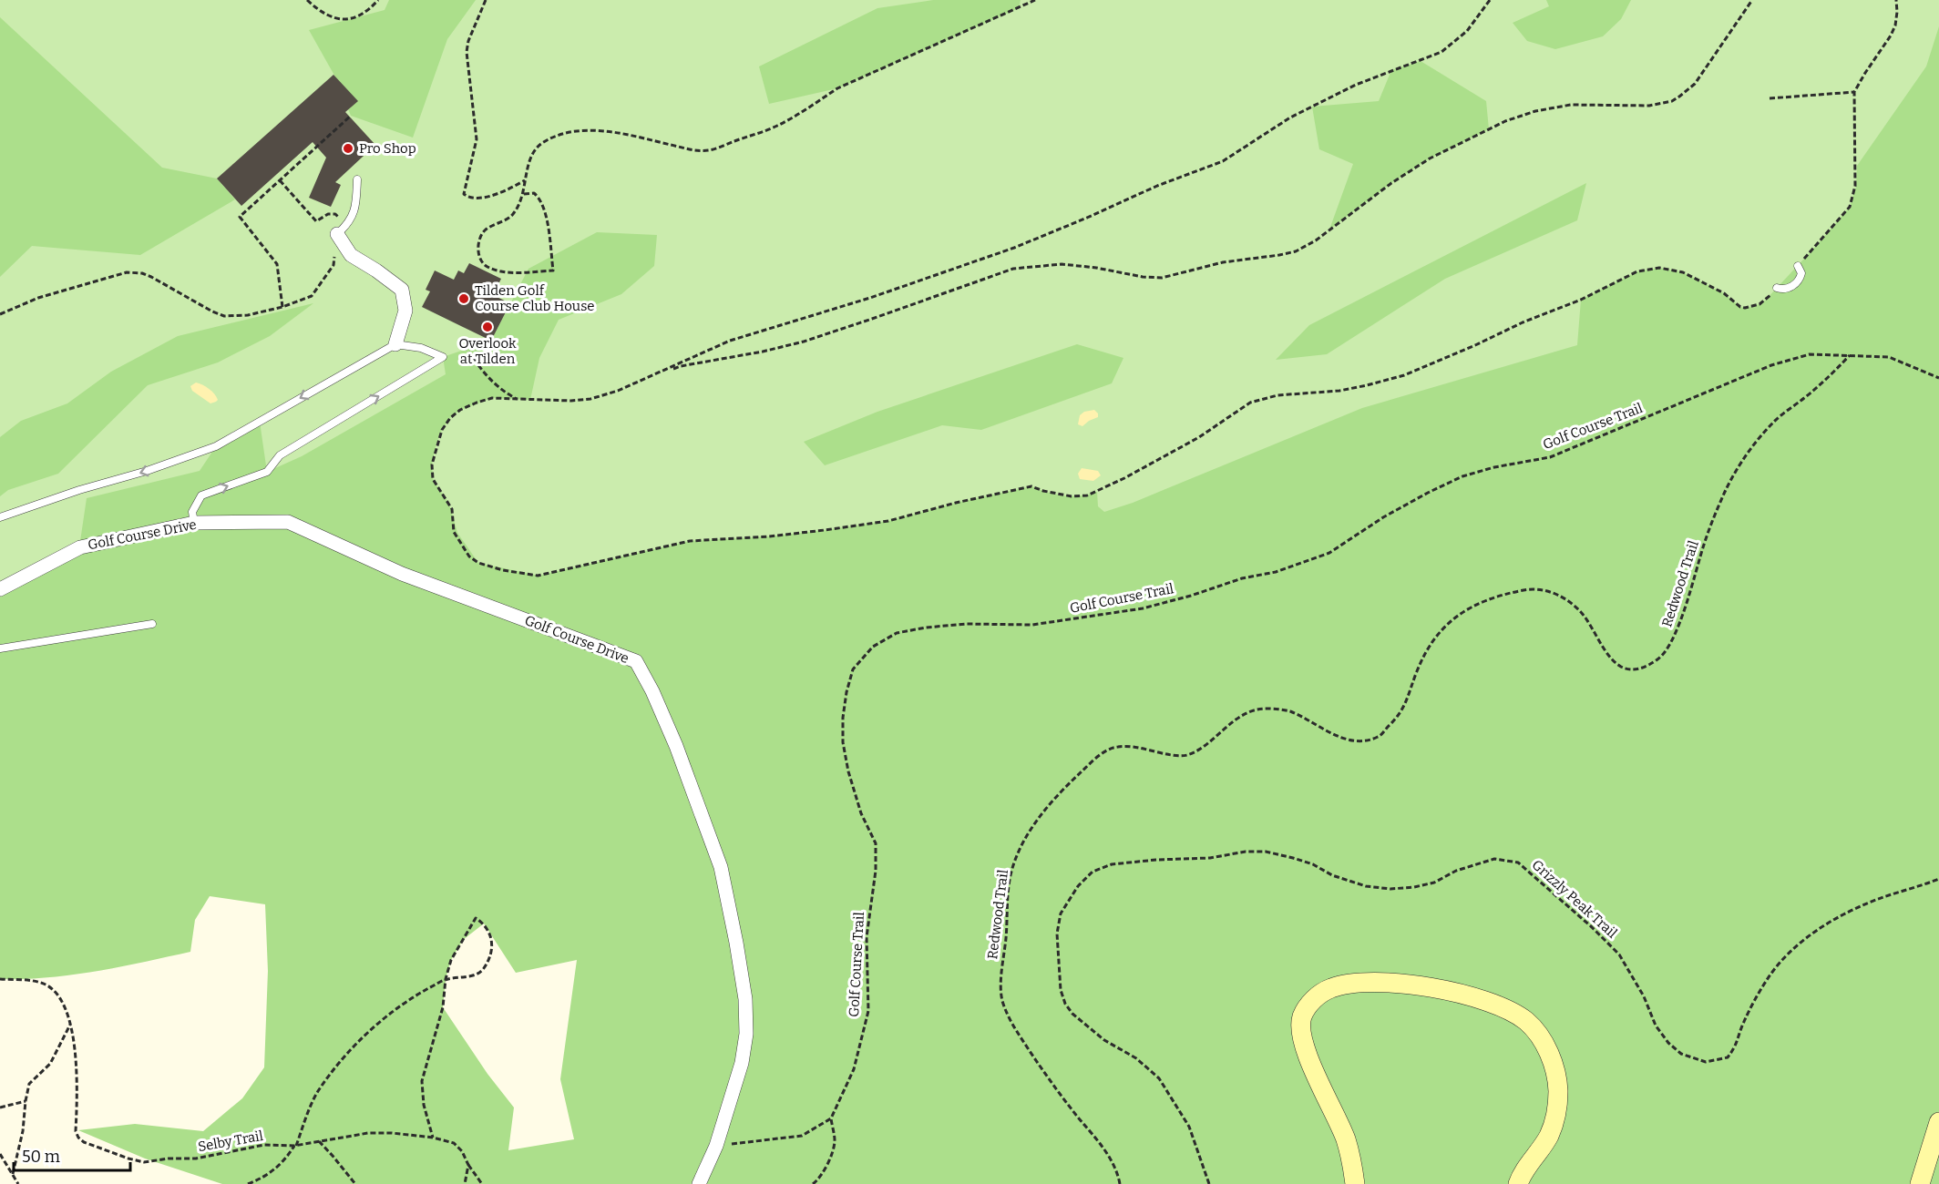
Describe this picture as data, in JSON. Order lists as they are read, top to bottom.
{
  "streets": {
    "street": ["Golf Course Drive"],
    "path": [
      "Golf Course Trail",
      "Redwood Trail",
      "Grizzly Peak Trail",
      "Selby Trail"
    ]
  },
  "crossings": [
    ["Golf Course Trail", "Redwood Trail"]
  ],
  "places": ["Pro Shop", "Tilden Golf Course Club House", "Overlook at Tilden"],
  "scale_bar": "50 m"
}
